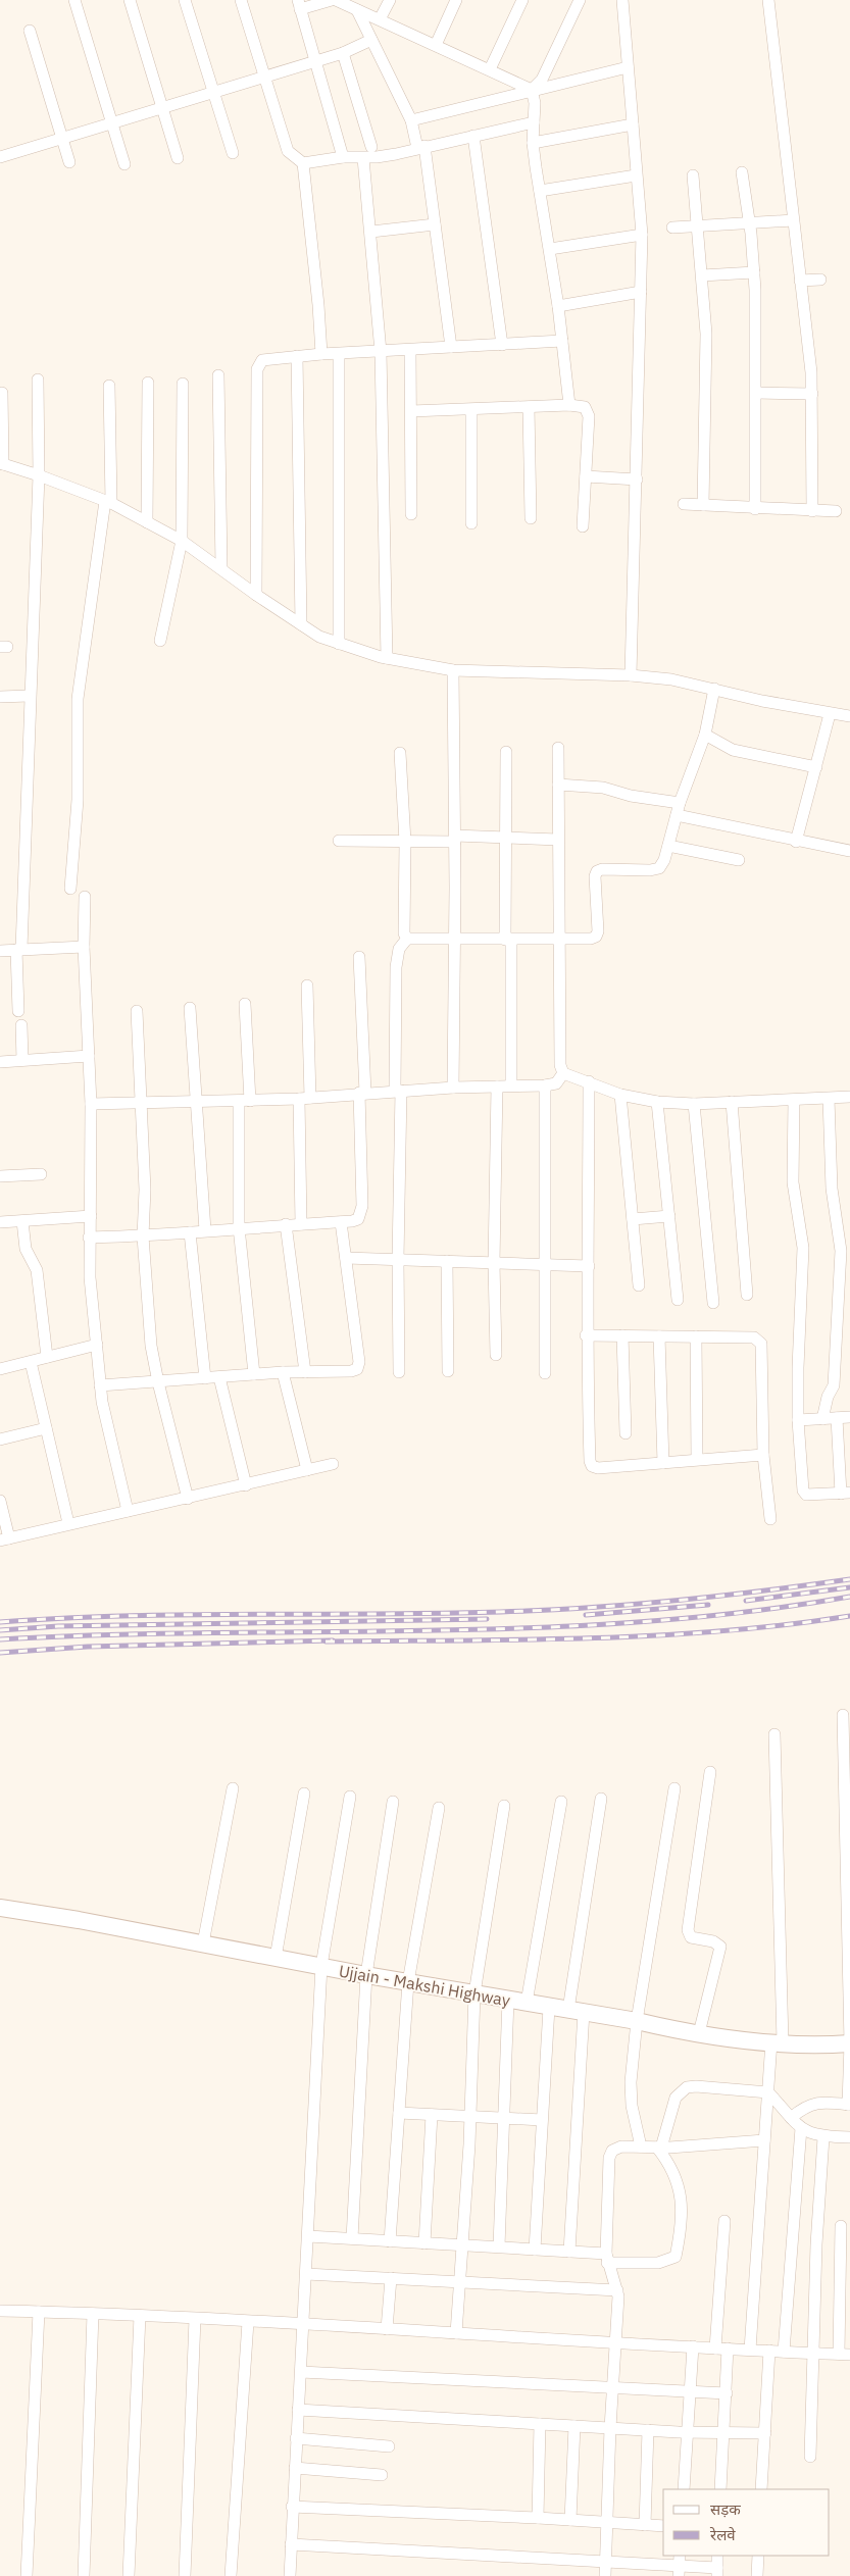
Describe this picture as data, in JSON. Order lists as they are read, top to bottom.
{
  "streets": {
    "main road": ["Ujjain - Makshi Highway"]
  },
  "legend": ["सड़क", "रेलवे"]
}
